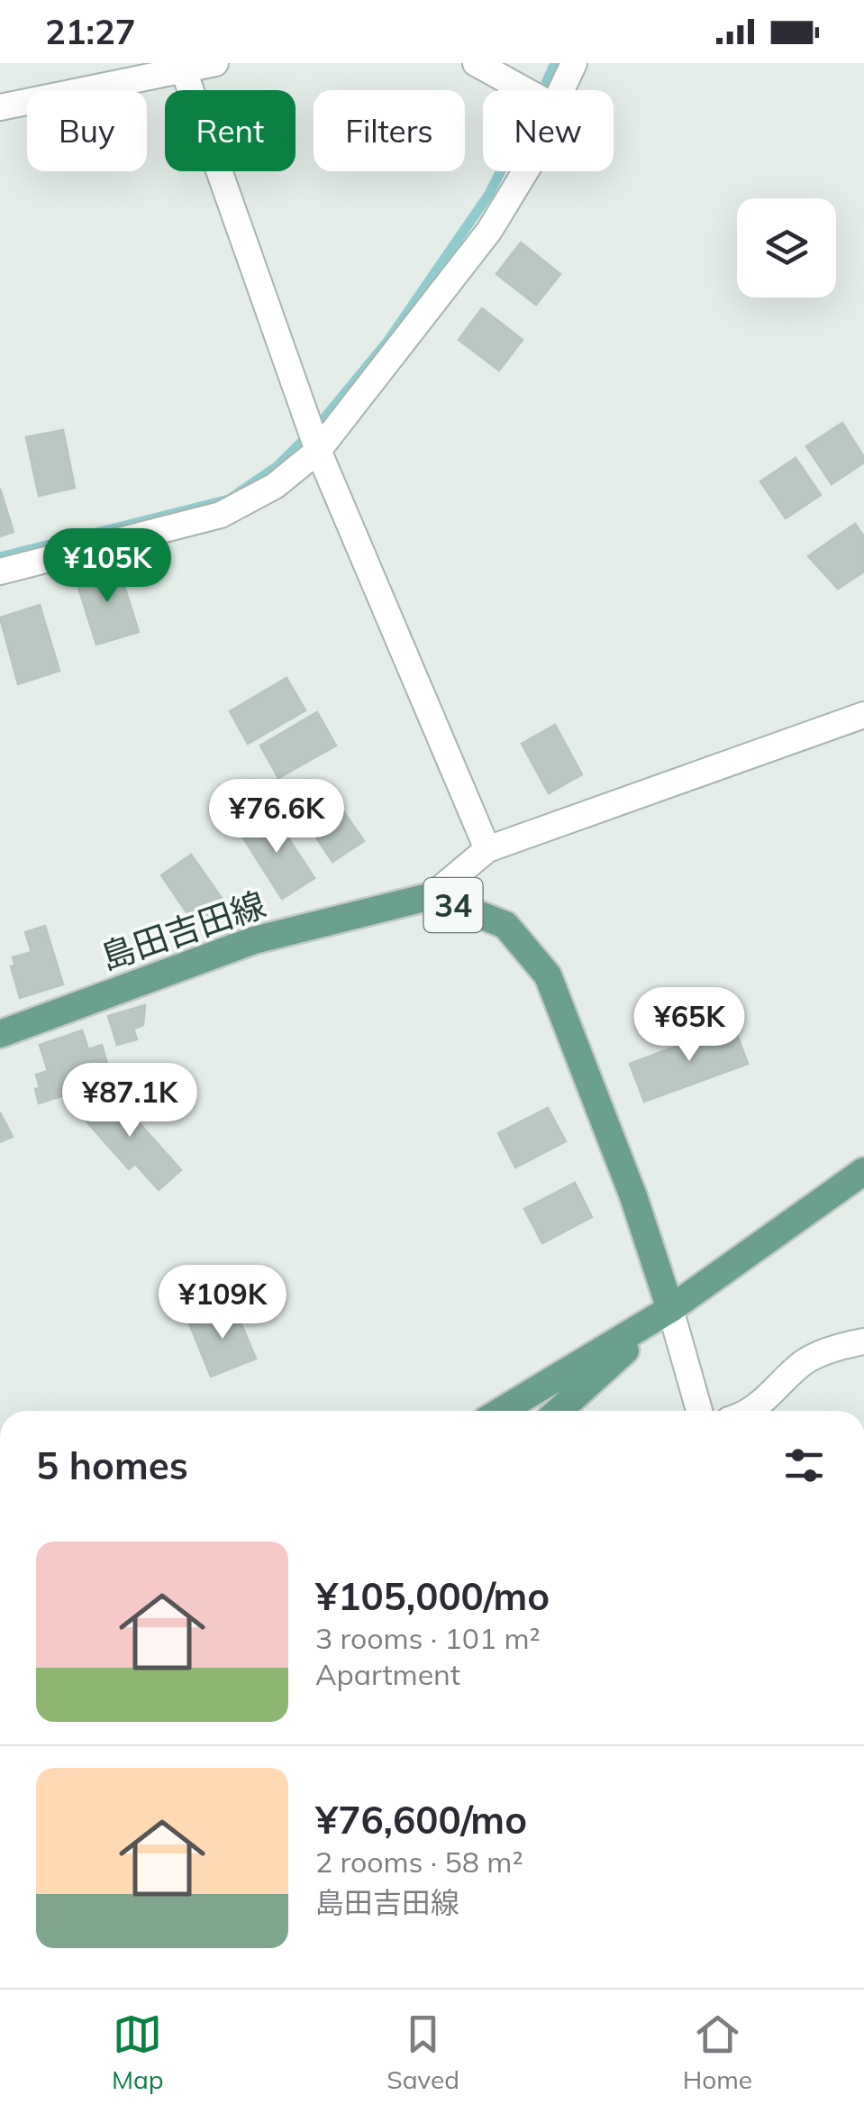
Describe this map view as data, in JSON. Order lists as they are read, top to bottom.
{
  "streets": {
    "main road": ["34", "島田吉田線"]
  },
  "crossings": [
    ["34", "島田吉田線"]
  ],
  "page": {
    "status": "21:27",
    "chip": [
      "Buy",
      "Rent",
      "Filters",
      "New"
    ],
    "price": [
      "¥105K",
      "¥76.6K",
      "¥65K",
      "¥87.1K",
      "¥109K"
    ],
    "heading": "5 homes",
    "list": [
      {
        "name": "¥105,000/mo",
        "note": "3 rooms · 101 m² · Apartment"
      },
      {
        "name": "¥76,600/mo",
        "note": "2 rooms · 58 m² · 島田吉田線"
      }
    ],
    "tabs": ["Map", "Saved", "Home"]
  }
}
